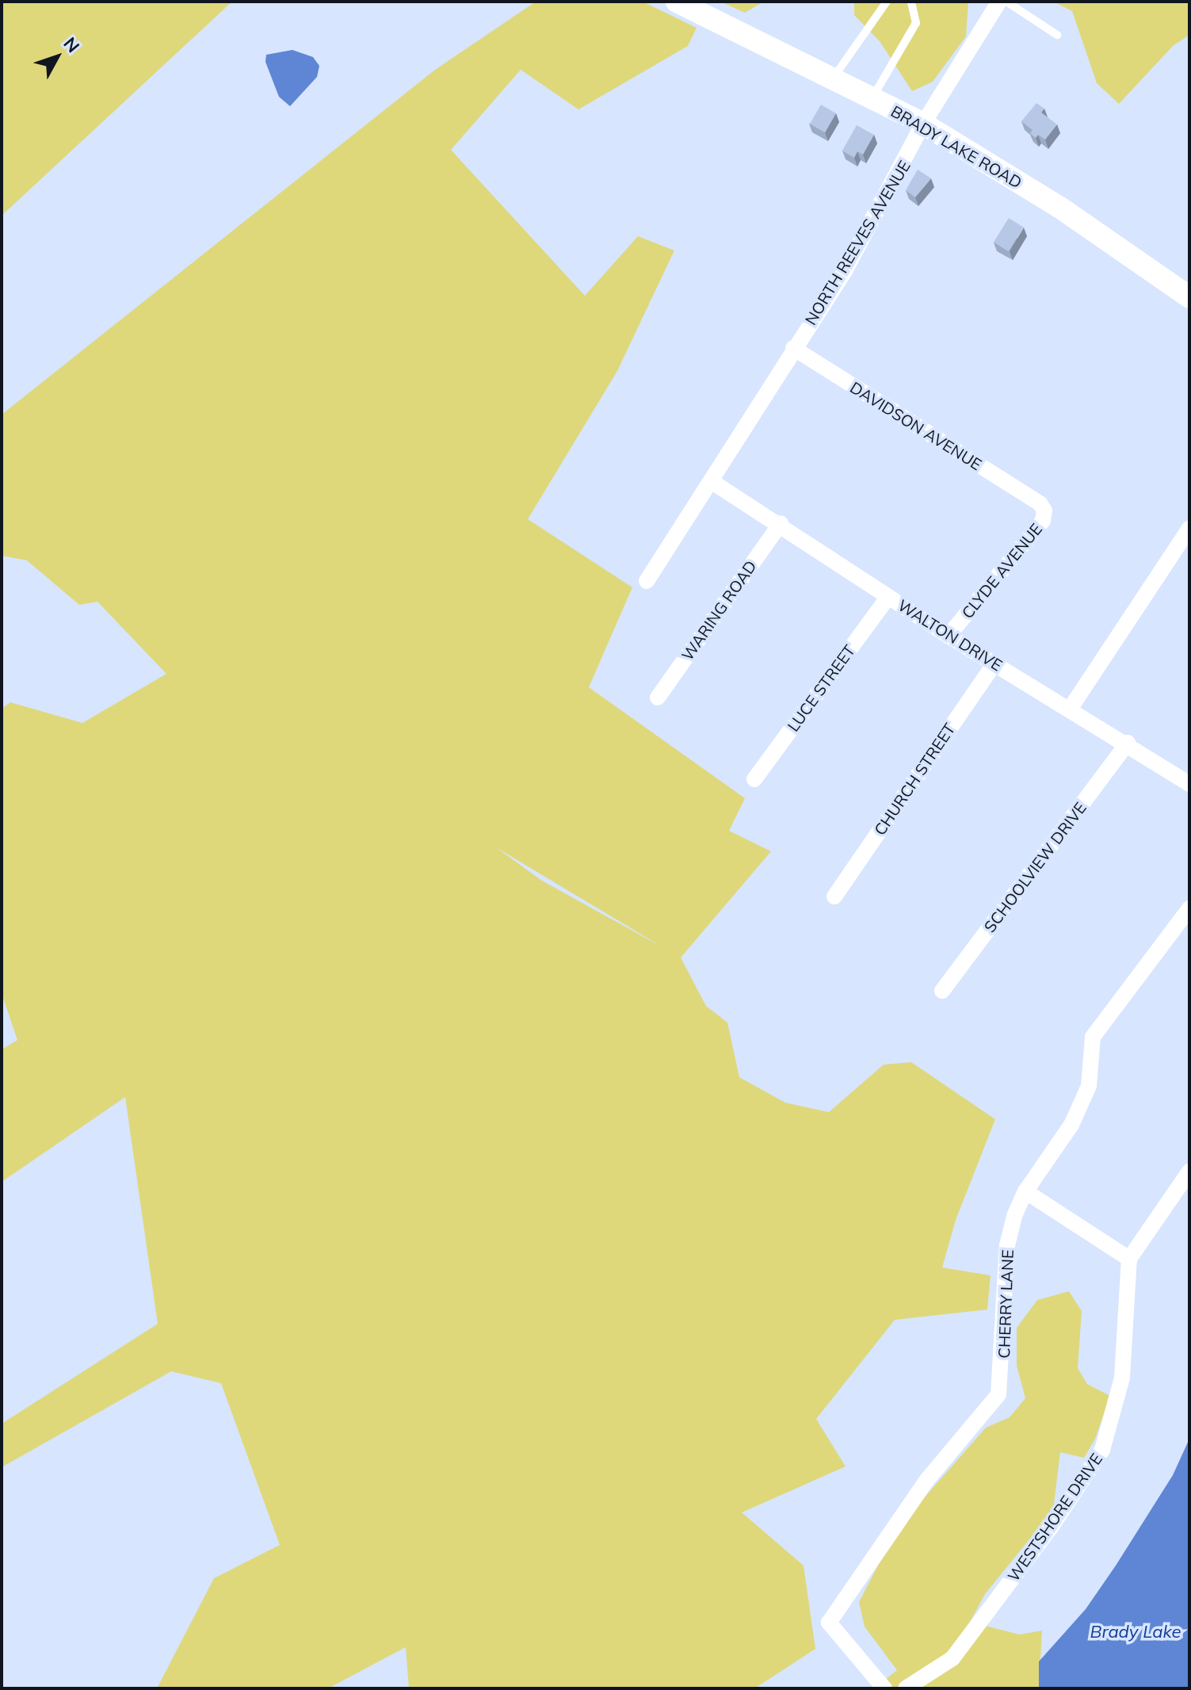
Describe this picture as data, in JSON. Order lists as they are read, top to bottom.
{
  "streets": {
    "street": [
      "BRADY LAKE ROAD",
      "NORTH REEVES AVENUE",
      "DAVIDSON AVENUE",
      "CLYDE AVENUE",
      "WARING ROAD",
      "WALTON DRIVE",
      "LUCE STREET",
      "CHURCH STREET",
      "SCHOOLVIEW DRIVE",
      "CHERRY LANE",
      "WESTSHORE DRIVE"
    ]
  },
  "crossings": [
    ["BRADY LAKE ROAD", "NORTH REEVES AVENUE"],
    ["NORTH REEVES AVENUE", "DAVIDSON AVENUE"],
    ["NORTH REEVES AVENUE", "WALTON DRIVE"],
    ["DAVIDSON AVENUE", "CLYDE AVENUE"],
    ["CLYDE AVENUE", "WALTON DRIVE"],
    ["WARING ROAD", "WALTON DRIVE"],
    ["WALTON DRIVE", "LUCE STREET"],
    ["WALTON DRIVE", "CHURCH STREET"],
    ["WALTON DRIVE", "SCHOOLVIEW DRIVE"]
  ],
  "water": ["Brady Lake"],
  "north": "top right"
}
